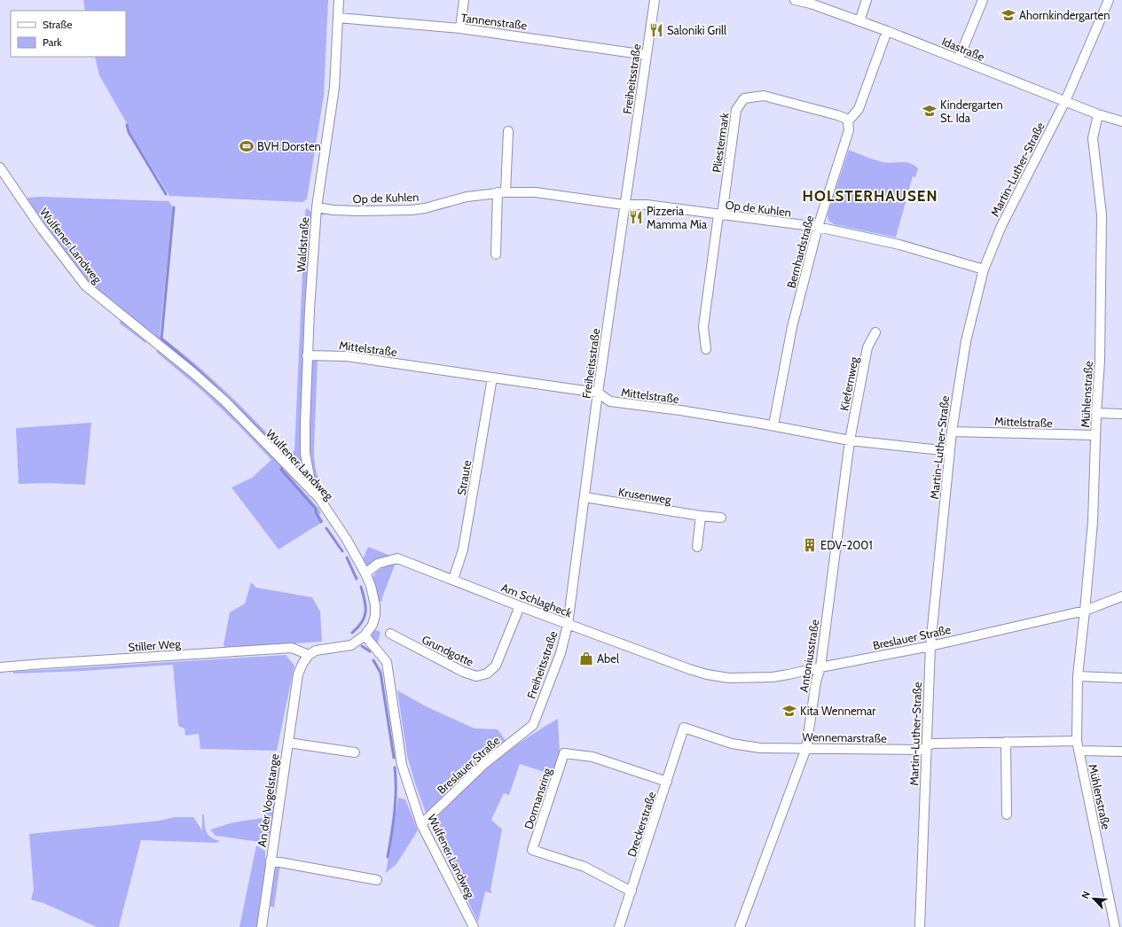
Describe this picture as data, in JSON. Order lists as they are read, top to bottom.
{
  "streets": {
    "street": [
      "Tannenstraße",
      "Idastraße",
      "Freiheitsstraße",
      "Pliestermark",
      "Martin-Luther-Straße",
      "Op de Kuhlen",
      "Waldstraße",
      "Wulfener Landweg",
      "Bernhardstraße",
      "Mittelstraße",
      "Kiefernweg",
      "Mühlenstraße",
      "Straute",
      "Krusenweg",
      "Am Schlagheck",
      "Breslauer Straße",
      "Stiller Weg",
      "Grundgotte",
      "Antoniusstraße",
      "Wennemarstraße",
      "Dormansring",
      "An der Vogelstange",
      "Dreckerstraße"
    ]
  },
  "crossings": [
    ["Tannenstraße", "Freiheitsstraße"],
    ["Tannenstraße", "Waldstraße"],
    ["Idastraße", "Martin-Luther-Straße"],
    ["Idastraße", "Mühlenstraße"],
    ["Freiheitsstraße", "Op de Kuhlen"],
    ["Freiheitsstraße", "Mittelstraße"],
    ["Freiheitsstraße", "Krusenweg"],
    ["Freiheitsstraße", "Am Schlagheck"],
    ["Freiheitsstraße", "Breslauer Straße"],
    ["Pliestermark", "Op de Kuhlen"],
    ["Pliestermark", "Bernhardstraße"],
    ["Martin-Luther-Straße", "Op de Kuhlen"],
    ["Martin-Luther-Straße", "Mittelstraße"],
    ["Martin-Luther-Straße", "Breslauer Straße"],
    ["Martin-Luther-Straße", "Wennemarstraße"],
    ["Op de Kuhlen", "Waldstraße"],
    ["Op de Kuhlen", "Bernhardstraße"],
    ["Waldstraße", "Wulfener Landweg"],
    ["Waldstraße", "Mittelstraße"],
    ["Wulfener Landweg", "Am Schlagheck"],
    ["Wulfener Landweg", "Breslauer Straße"],
    ["Bernhardstraße", "Mittelstraße"],
    ["Mittelstraße", "Kiefernweg"],
    ["Mittelstraße", "Mühlenstraße"],
    ["Mittelstraße", "Straute"],
    ["Mittelstraße", "Antoniusstraße"],
    ["Kiefernweg", "Antoniusstraße"],
    ["Mühlenstraße", "Breslauer Straße"],
    ["Mühlenstraße", "Wennemarstraße"],
    ["Straute", "Am Schlagheck"],
    ["Am Schlagheck", "Breslauer Straße"],
    ["Am Schlagheck", "Grundgotte"],
    ["Breslauer Straße", "Antoniusstraße"],
    ["Stiller Weg", "An der Vogelstange"],
    ["Antoniusstraße", "Wennemarstraße"],
    ["Wennemarstraße", "Dreckerstraße"],
    ["Dormansring", "Dreckerstraße"]
  ],
  "districts": ["HOLSTERHAUSEN"],
  "places": {
    "school or university": ["Ahornkindergarten", "Kindergarten St. Ida", "Kita Wennemar"],
    "restaurant": ["Saloniki Grill", "Pizzeria Mamma Mia"],
    "sports": ["BVH Dorsten"],
    "building": ["EDV-2001"],
    "shop": ["Abel"]
  },
  "legend": ["Straße", "Park"],
  "north": "top left"
}
